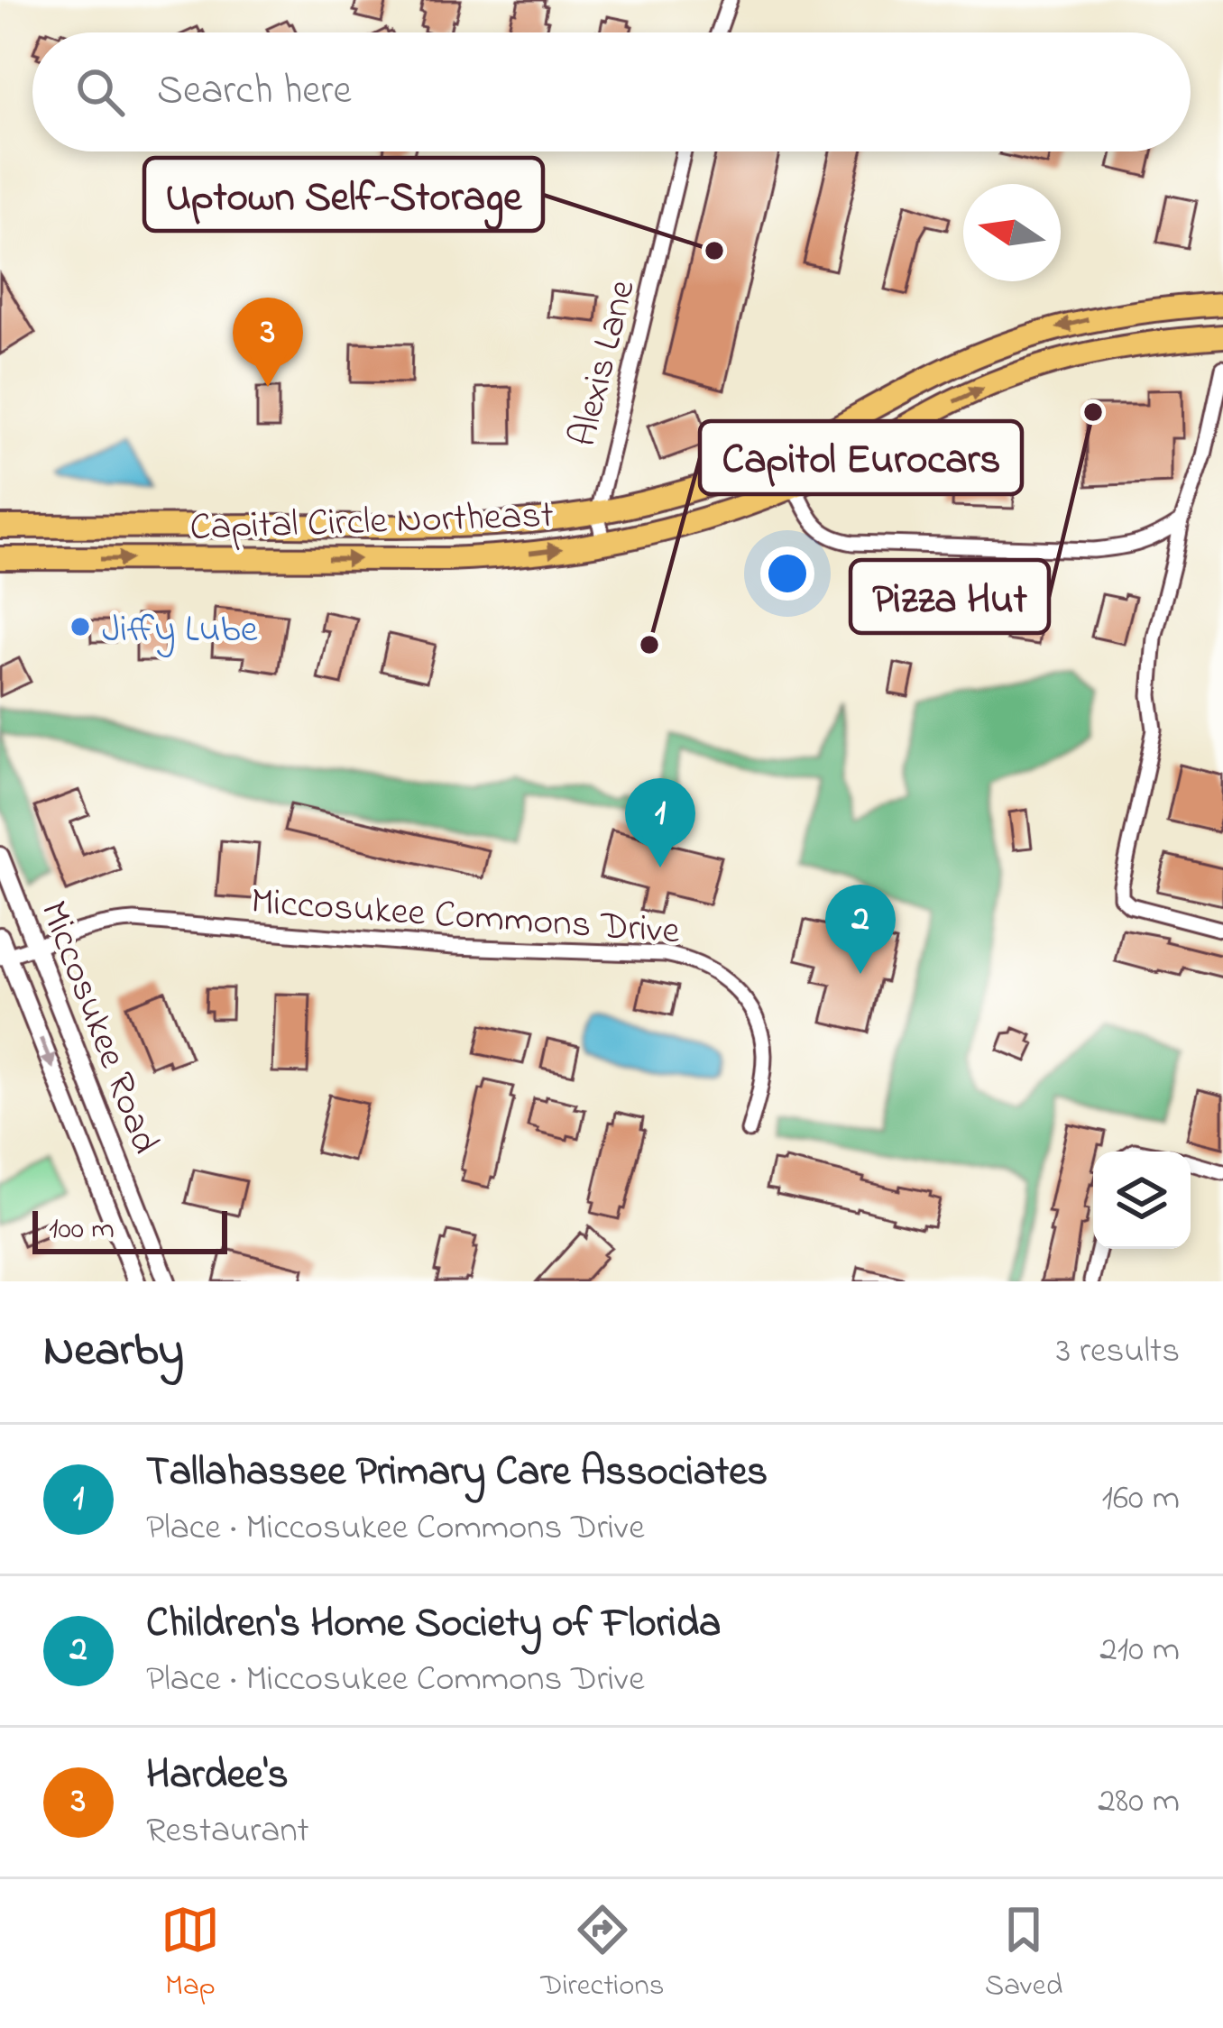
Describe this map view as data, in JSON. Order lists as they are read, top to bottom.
{
  "streets": {
    "main road": ["Capital Circle Northeast"],
    "street": ["Alexis Lane", "Miccosukee Commons Drive", "Miccosukee Road"]
  },
  "crossings": [
    ["Alexis Lane", "Capital Circle Northeast"],
    ["Miccosukee Commons Drive", "Miccosukee Road"]
  ],
  "places": [
    "Uptown Self-Storage",
    "Pizza Hut",
    "Jiffy Lube",
    "Capitol Eurocars"
  ],
  "scale_bar": "100 m",
  "north": "left",
  "page": {
    "search": "Search here",
    "pins": ["3", "1", "2"],
    "scale": "100 m",
    "heading": ["Nearby", "3 results"],
    "list": [
      {
        "mark": "1",
        "name": "Tallahassee Primary Care Associates",
        "note": "Place · Miccosukee Commons Drive",
        "value": "160 m"
      },
      {
        "mark": "2",
        "name": "Children's Home Society of Florida",
        "note": "Place · Miccosukee Commons Drive",
        "value": "210 m"
      },
      {
        "mark": "3",
        "name": "Hardee's",
        "note": "Restaurant",
        "value": "280 m"
      }
    ],
    "nav": ["Map", "Directions", "Saved"]
  }
}
